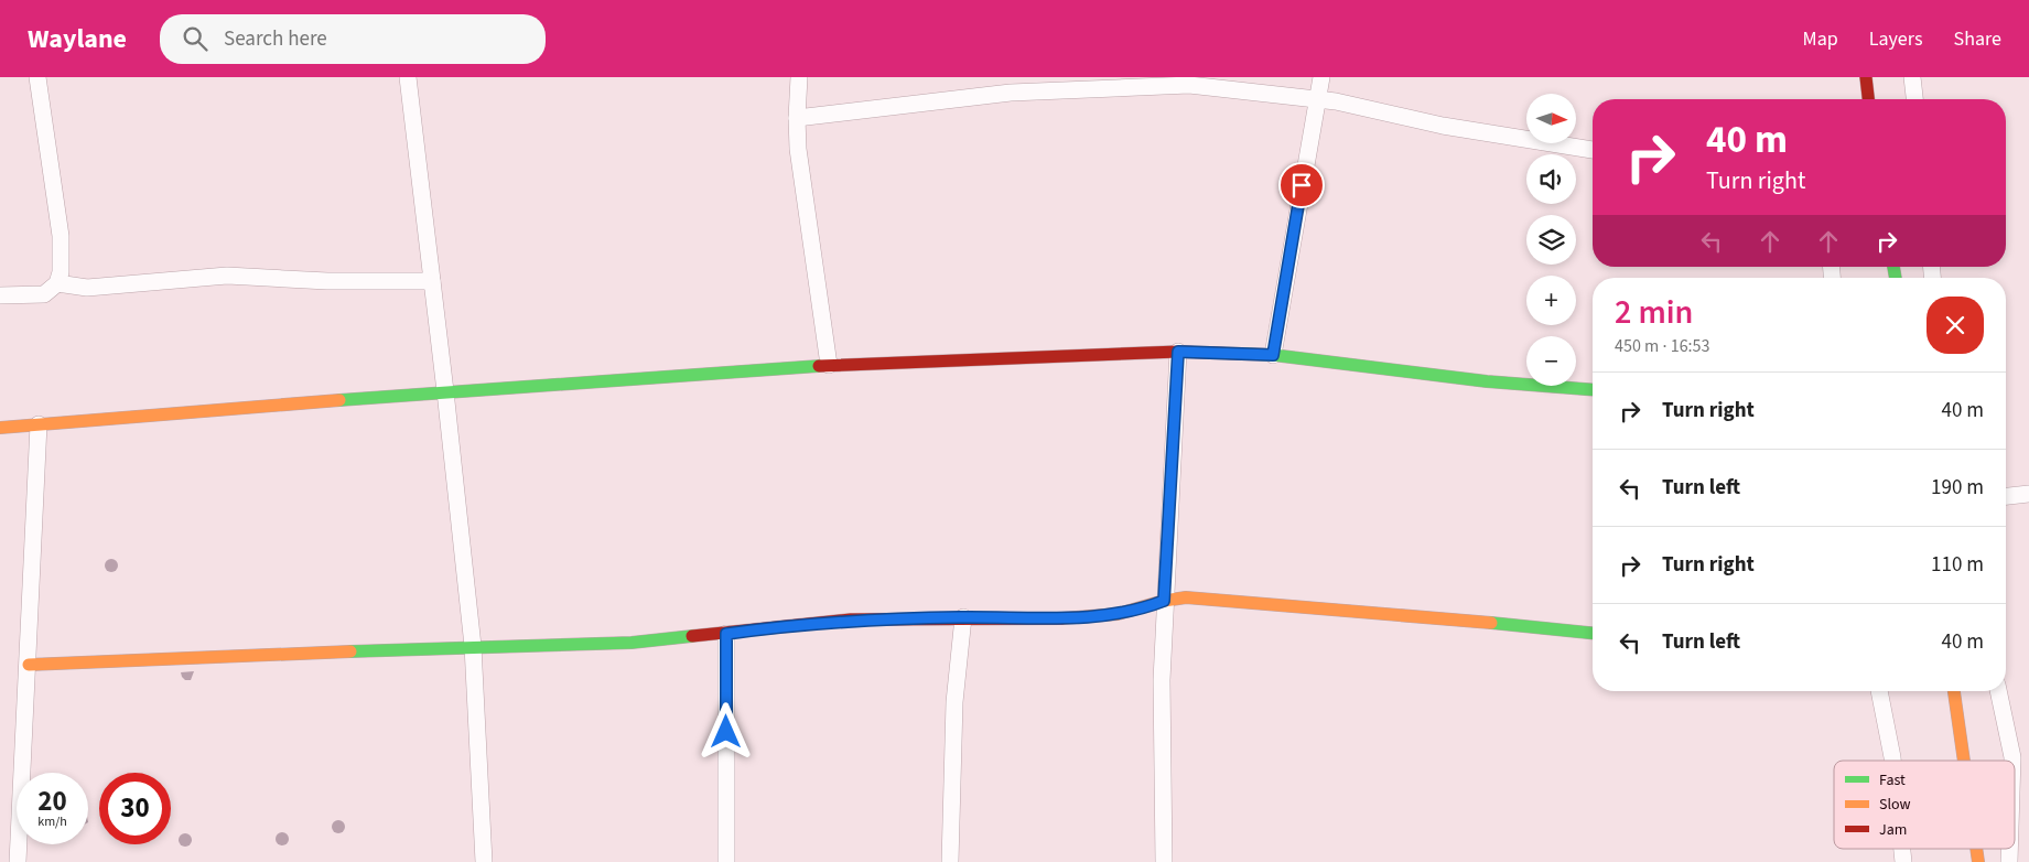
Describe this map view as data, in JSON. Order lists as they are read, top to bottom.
{
  "legend": ["Fast", "Slow", "Jam"],
  "north": "right",
  "page": {
    "header": "Waylane",
    "search": "Search here",
    "nav": ["Map", "Layers", "Share"],
    "map_buttons": ["+", "−"],
    "turn": ["40 m", "Turn right"],
    "heading": ["2 min", "450 m · 16:53"],
    "list": [
      {
        "name": "Turn right",
        "value": "40 m"
      },
      {
        "name": "Turn left",
        "value": "190 m"
      },
      {
        "name": "Turn right",
        "value": "110 m"
      },
      {
        "name": "Turn left",
        "value": "40 m"
      }
    ],
    "speed": "20 km/h",
    "limit": "30"
  }
}
